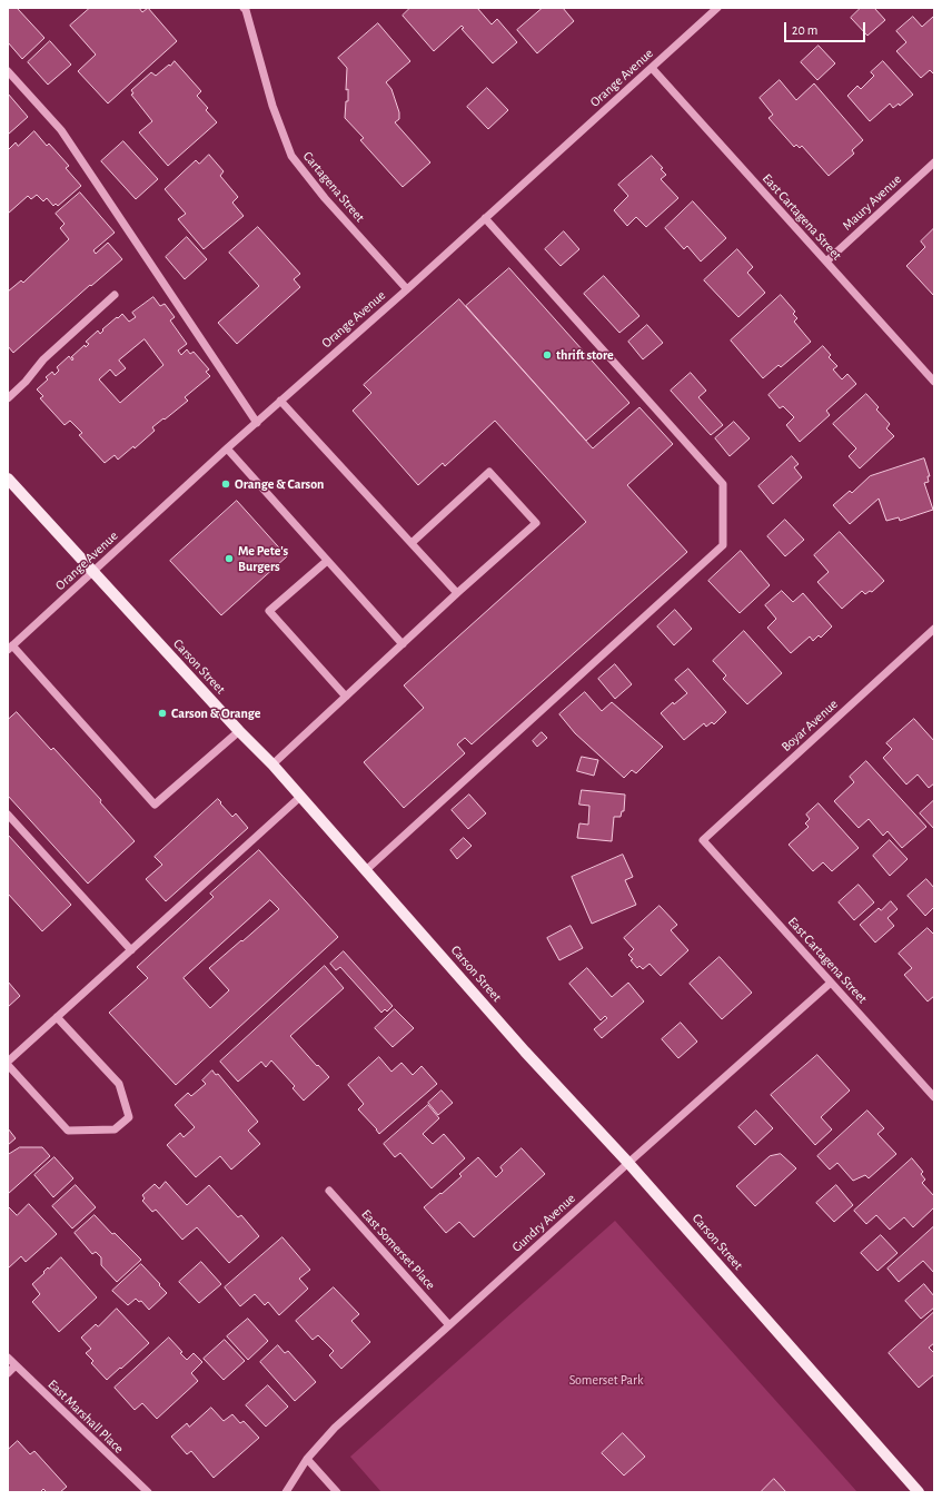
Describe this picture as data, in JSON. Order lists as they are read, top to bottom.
{
  "streets": {
    "main road": ["Carson Street"],
    "street": [
      "Orange Avenue",
      "Cartagena Street",
      "Maury Avenue",
      "East Cartagena Street",
      "Boyar Avenue",
      "Gundry Avenue",
      "East Somerset Place",
      "East Marshall Place"
    ]
  },
  "crossings": [
    ["Orange Avenue", "Cartagena Street"],
    ["Orange Avenue", "East Cartagena Street"],
    ["Orange Avenue", "Carson Street"],
    ["Maury Avenue", "East Cartagena Street"],
    ["East Cartagena Street", "Boyar Avenue"],
    ["East Cartagena Street", "Gundry Avenue"],
    ["Carson Street", "Gundry Avenue"],
    ["Gundry Avenue", "East Somerset Place"]
  ],
  "parks": ["Somerset Park"],
  "places": [
    "thrift store",
    "Orange & Carson",
    "Me Pete's Burgers",
    "Carson & Orange"
  ],
  "scale_bar": "20 m"
}
